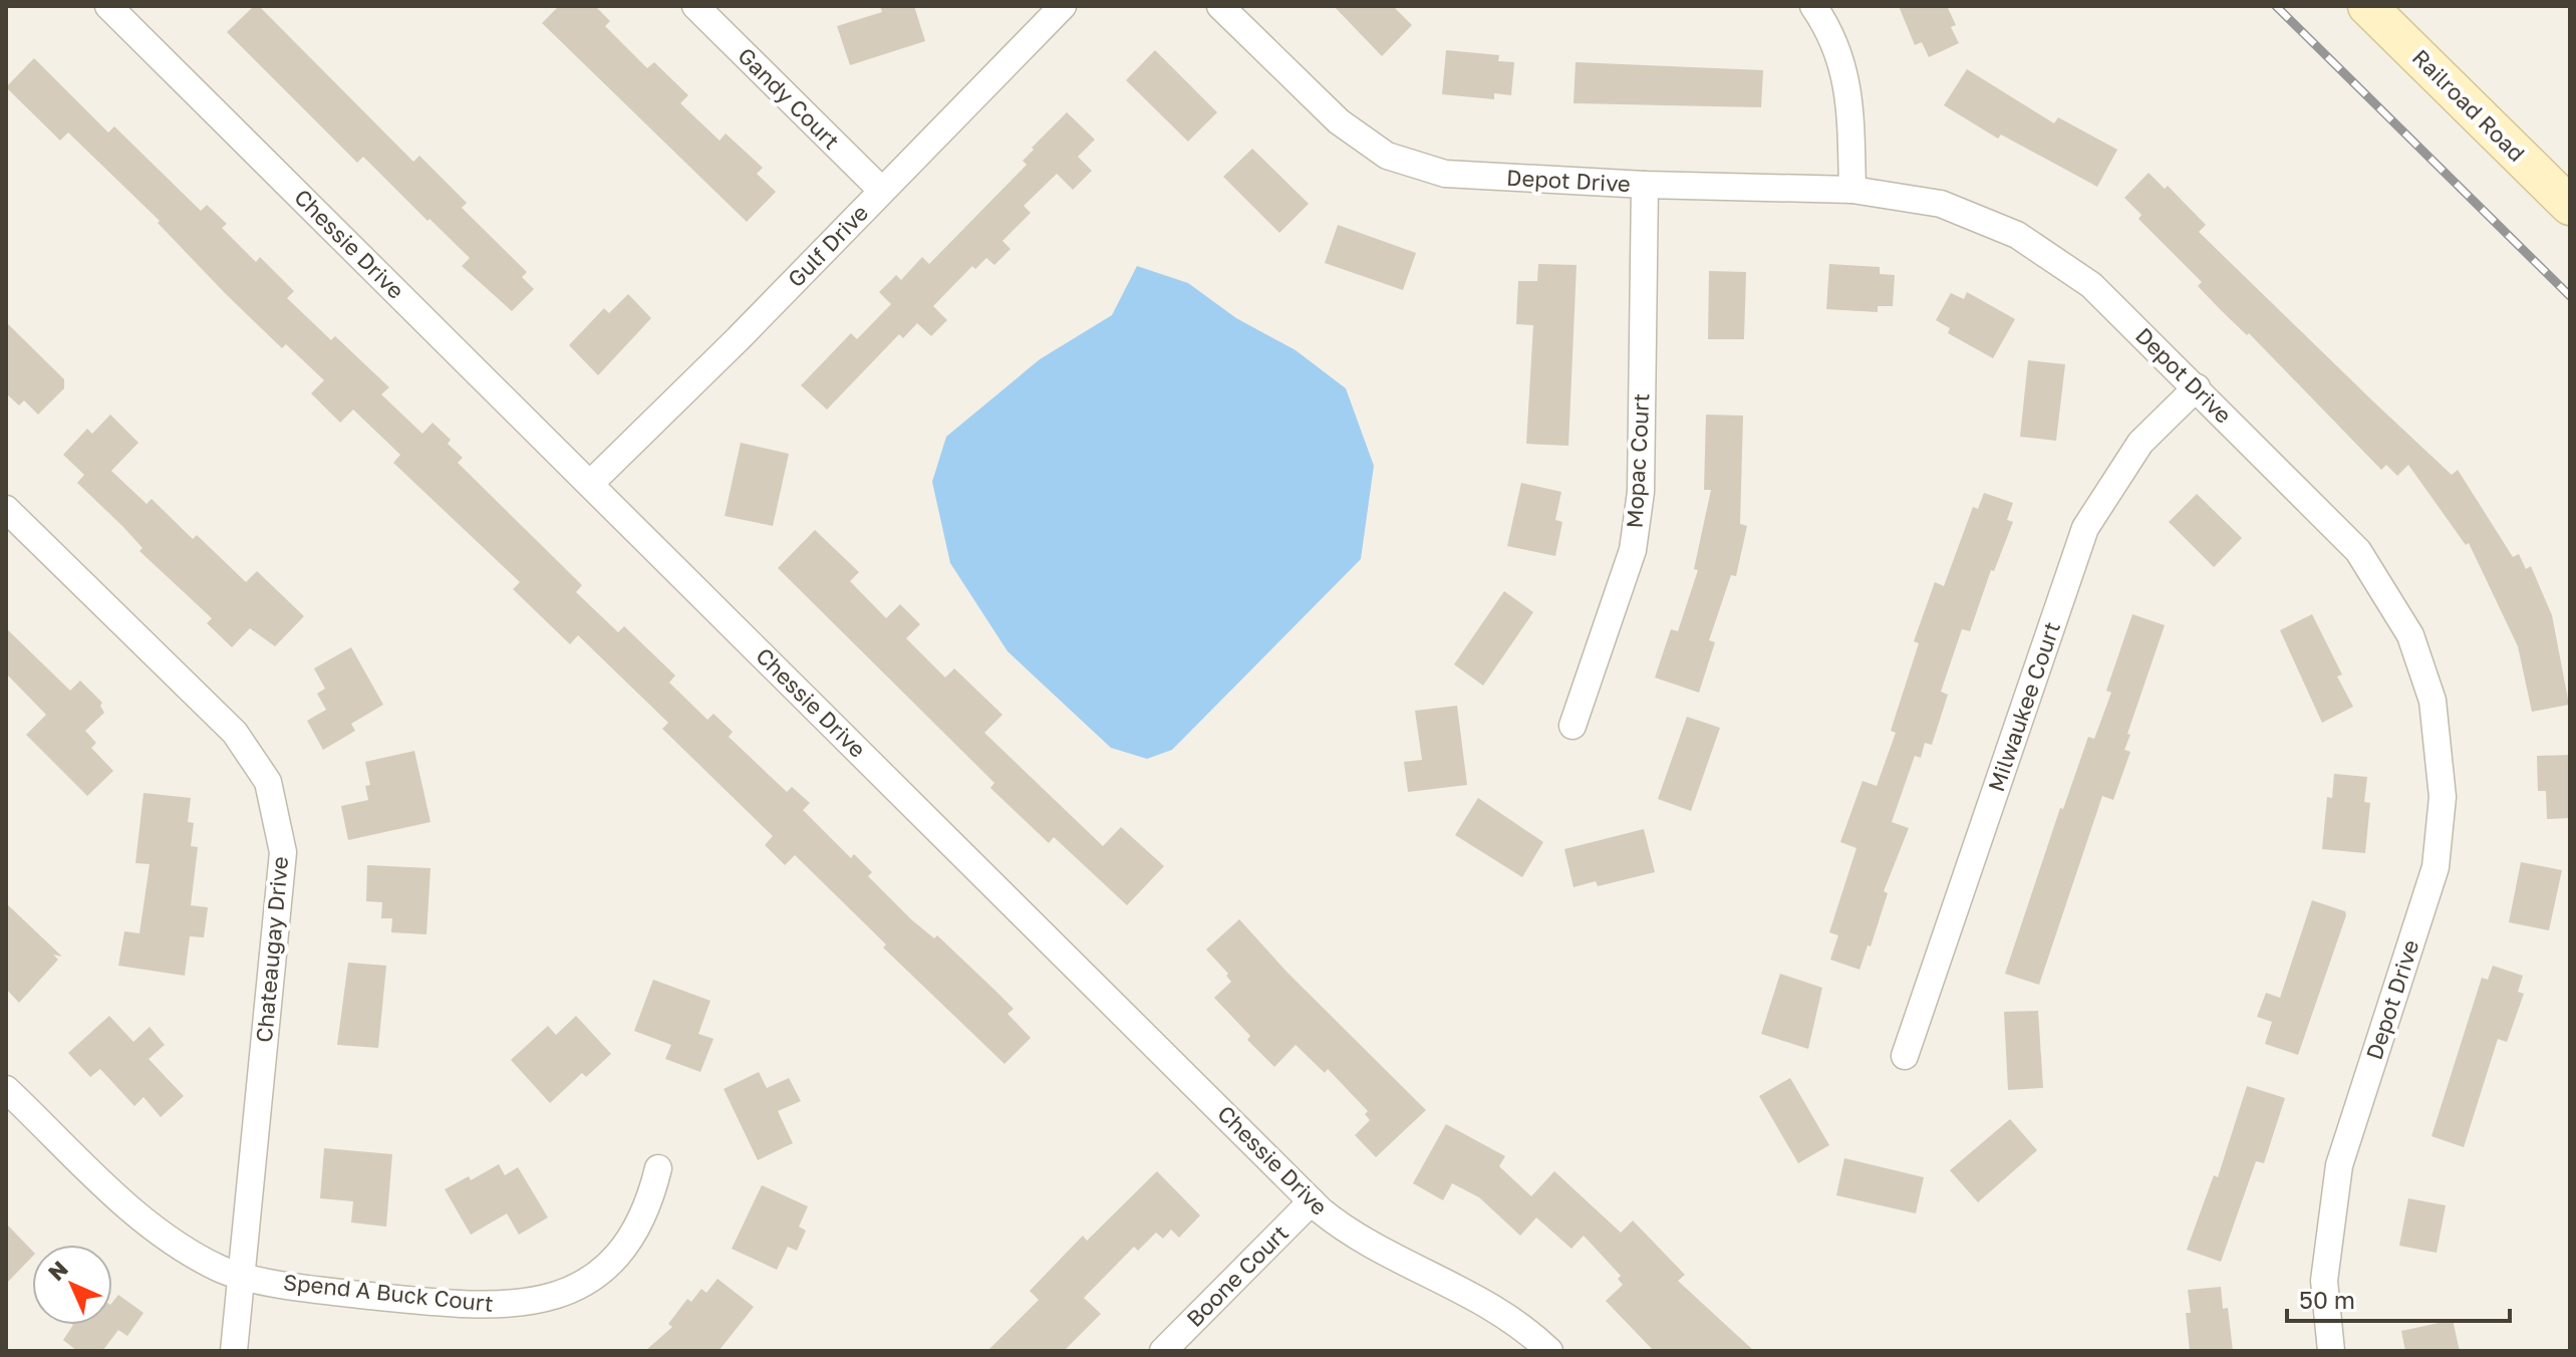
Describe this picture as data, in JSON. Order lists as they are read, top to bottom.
{
  "streets": {
    "street": [
      "Gandy Court",
      "Railroad Road",
      "Depot Drive",
      "Chessie Drive",
      "Gulf Drive",
      "Mopac Court",
      "Milwaukee Court",
      "Chateaugay Drive",
      "Boone Court",
      "Spend A Buck Court"
    ]
  },
  "crossings": [
    ["Gandy Court", "Gulf Drive"],
    ["Depot Drive", "Mopac Court"],
    ["Depot Drive", "Milwaukee Court"],
    ["Chessie Drive", "Gulf Drive"],
    ["Chessie Drive", "Boone Court"],
    ["Chateaugay Drive", "Spend A Buck Court"]
  ],
  "scale_bar": "50 m",
  "north": "top left"
}
